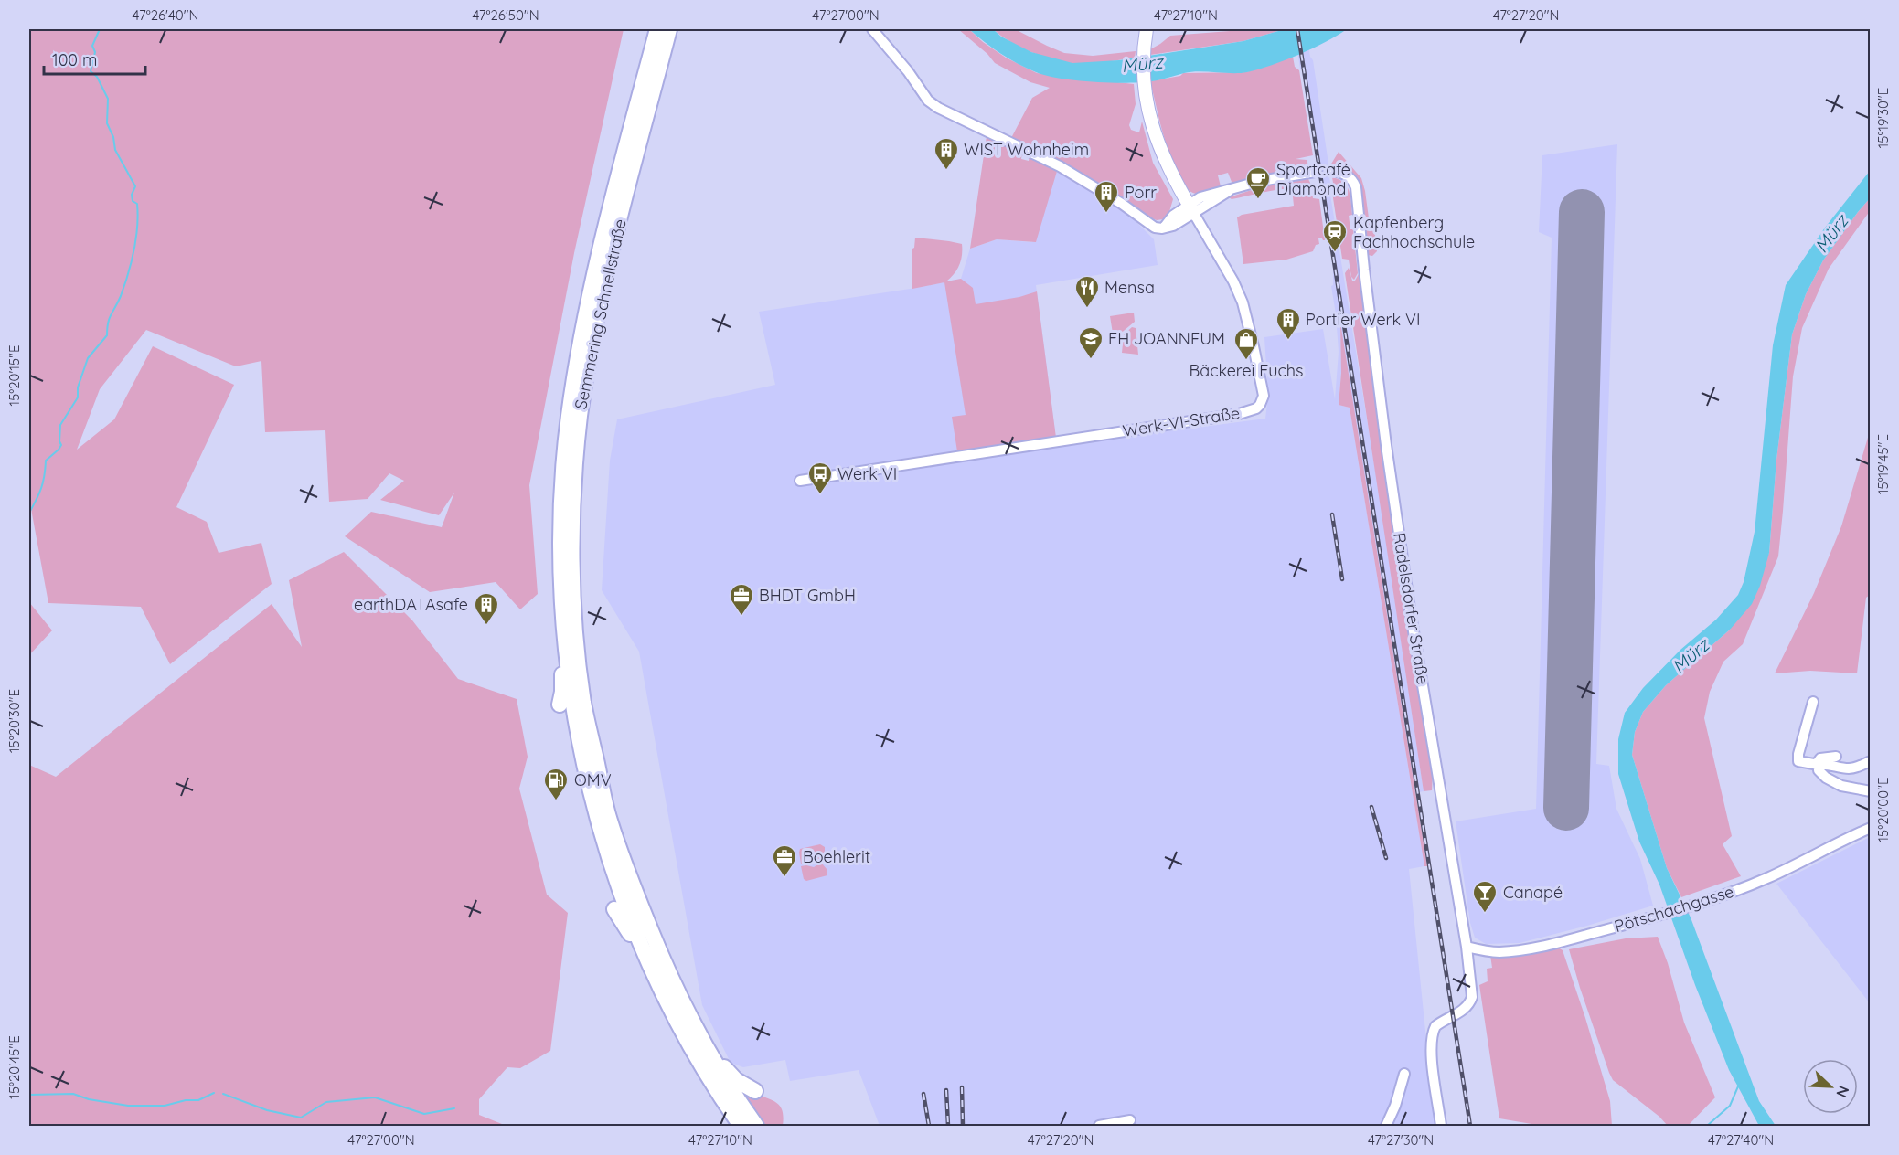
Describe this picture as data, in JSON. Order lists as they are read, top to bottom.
{
  "streets": {
    "highway": ["Semmering Schnellstraße"],
    "main road": ["Werk-VI-Straße"],
    "street": ["Radelsdorfer Straße", "Pötschachgasse"]
  },
  "crossings": [
    ["Radelsdorfer Straße", "Pötschachgasse"]
  ],
  "water": ["Mürz"],
  "places": {
    "building": [
      "WIST Wohnheim",
      "Porr",
      "Portier Werk VI",
      "earthDATAsafe"
    ],
    "cafe": ["Sportcafé Diamond"],
    "station": ["Kapfenberg Fachhochschule"],
    "restaurant": ["Mensa"],
    "school or university": ["FH JOANNEUM"],
    "shop": ["Bäckerei Fuchs"],
    "bus stop": ["Werk VI"],
    "office": ["BHDT GmbH", "Boehlerit"],
    "fuel station": ["OMV"],
    "bar": ["Canapé"]
  },
  "scale_bar": "100 m",
  "north": "bottom right",
  "coordinates": [
    "47°26'40\"N",
    "47°26'50\"N",
    "47°27'00\"N",
    "47°27'10\"N",
    "47°27'20\"N",
    "15°19'30\"E",
    "15°20'15\"E",
    "15°19'45\"E",
    "15°20'30\"E",
    "15°20'00\"E",
    "15°20'45\"E",
    "47°27'30\"N",
    "47°27'40\"N"
  ]
}
